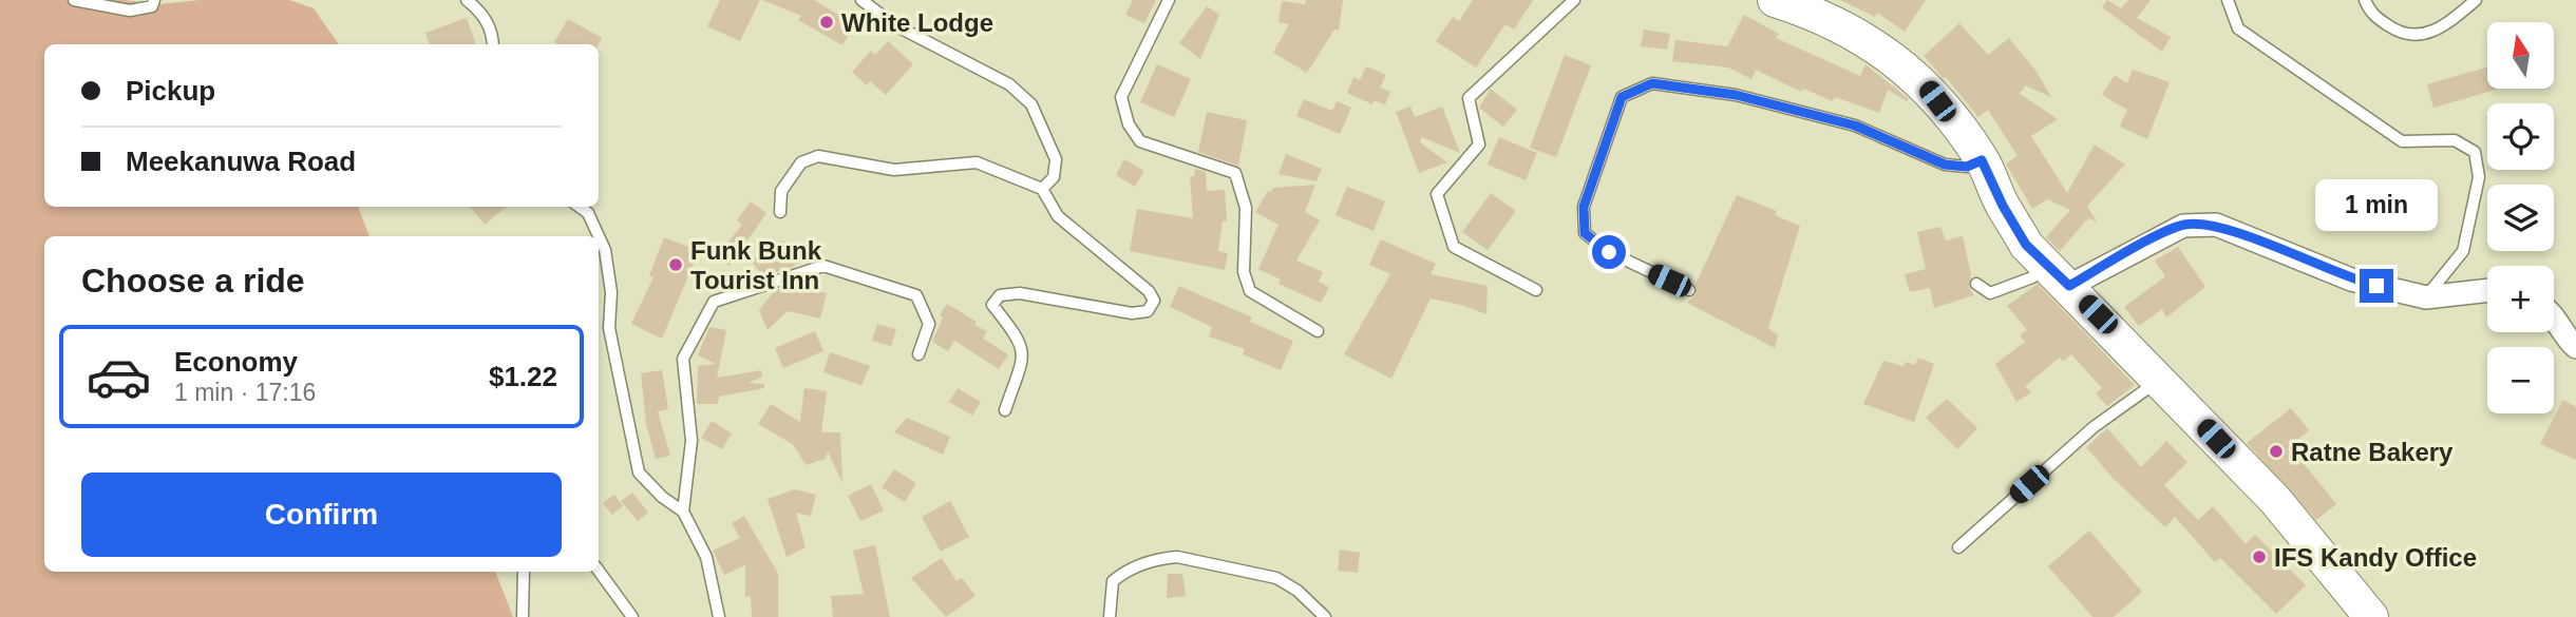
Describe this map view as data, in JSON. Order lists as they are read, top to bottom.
{
  "places": [
    "White Lodge",
    "Funk Bunk Tourist Inn",
    "Ratne Bakery",
    "IFS Kandy Office"
  ],
  "north": "top",
  "page": {
    "map_buttons": ["+", "−"],
    "banner": ["Pickup", "Meekanuwa Road"],
    "bubble": "1 min",
    "heading": "Choose a ride",
    "list": [
      {
        "name": "Economy",
        "note": "1 min · 17:16",
        "value": "$1.22"
      }
    ],
    "buttons": "Confirm"
  }
}
